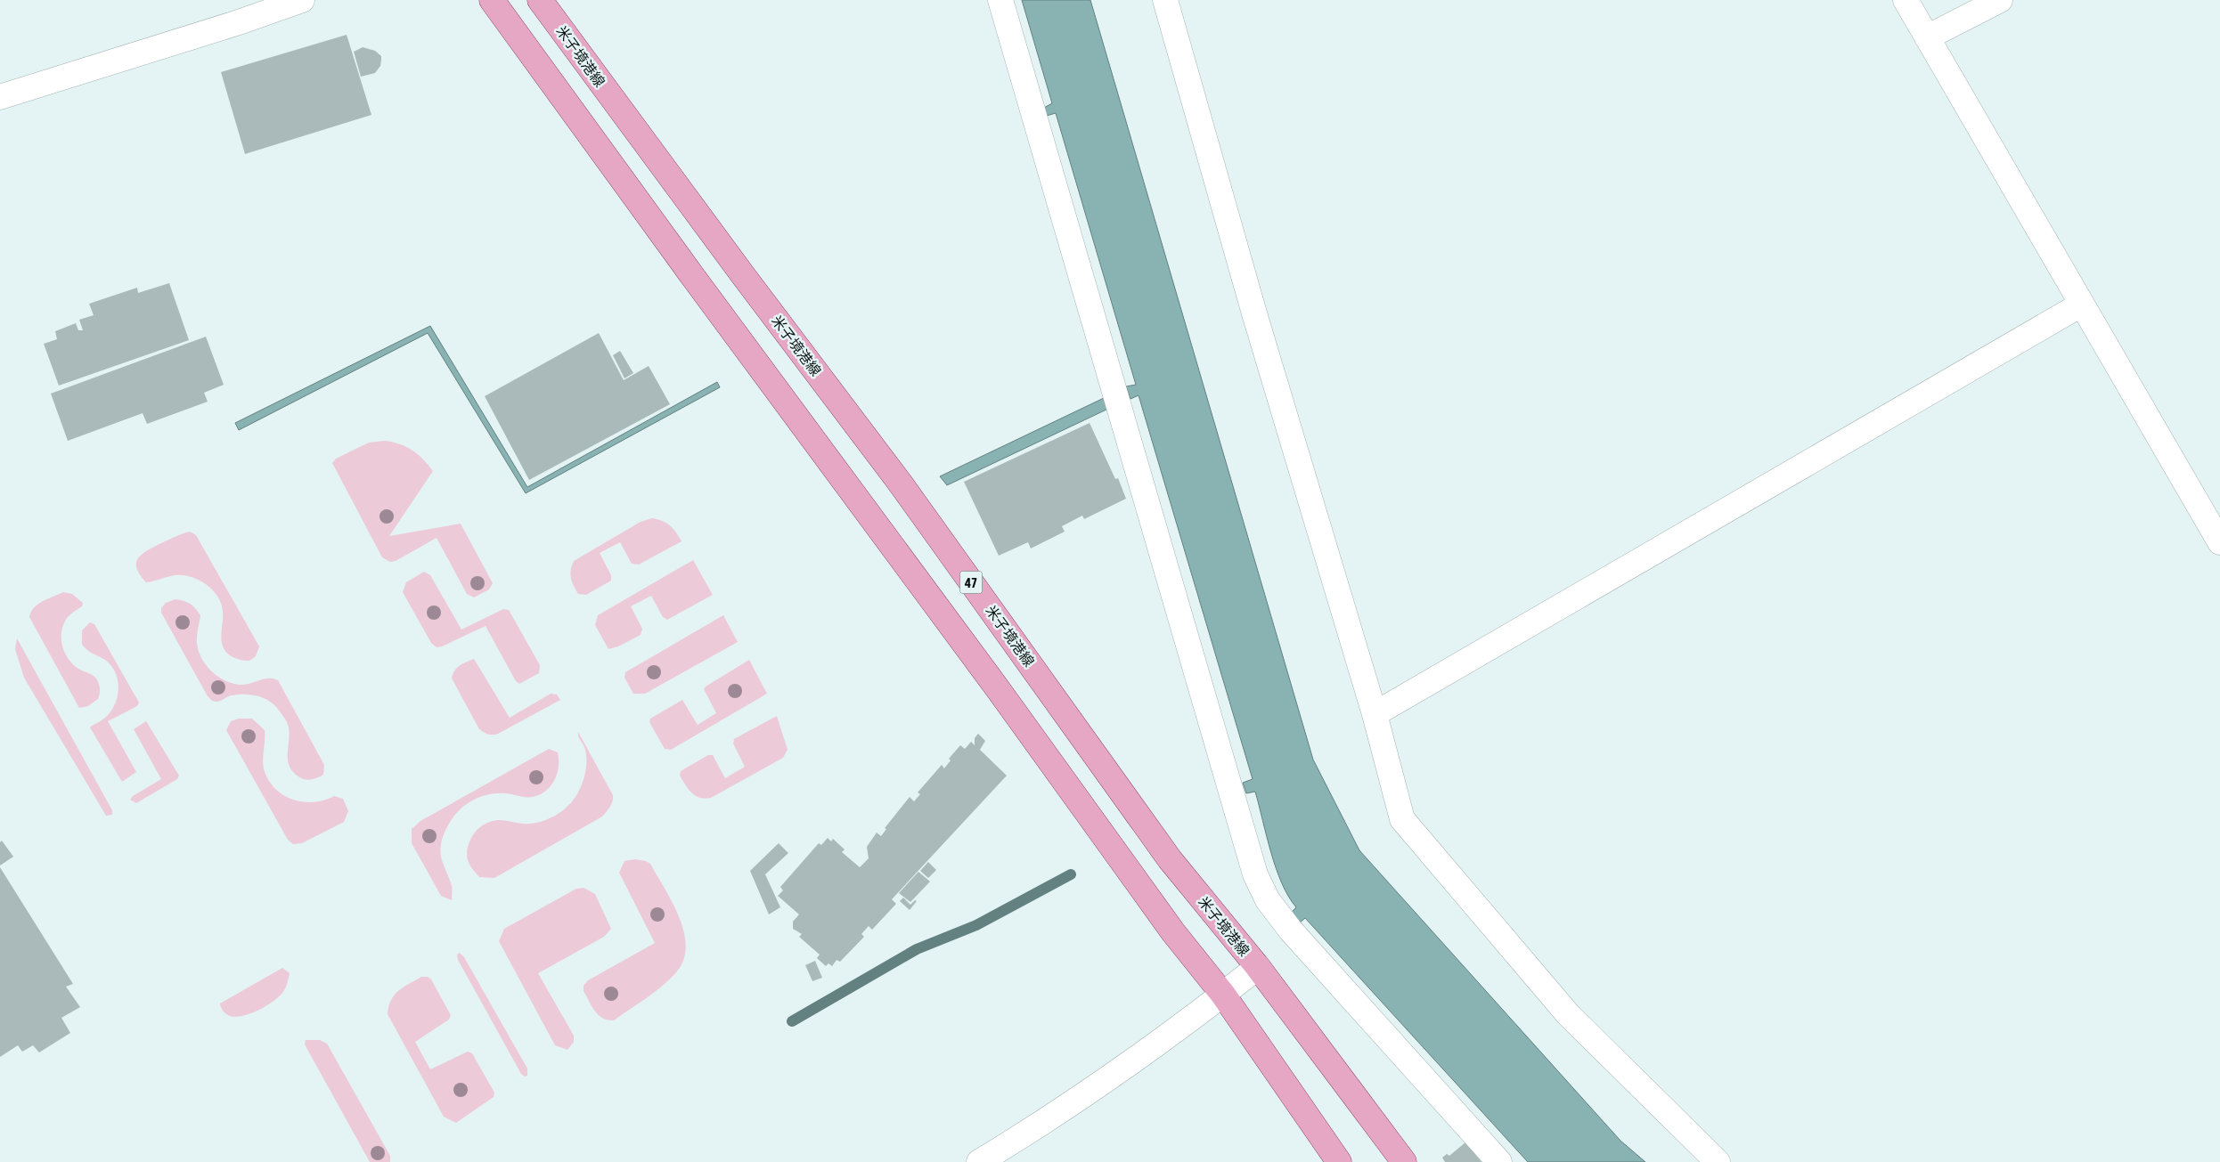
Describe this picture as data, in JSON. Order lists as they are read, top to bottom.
{
  "streets": {
    "main road": ["米子境港線", "47"]
  }
}
